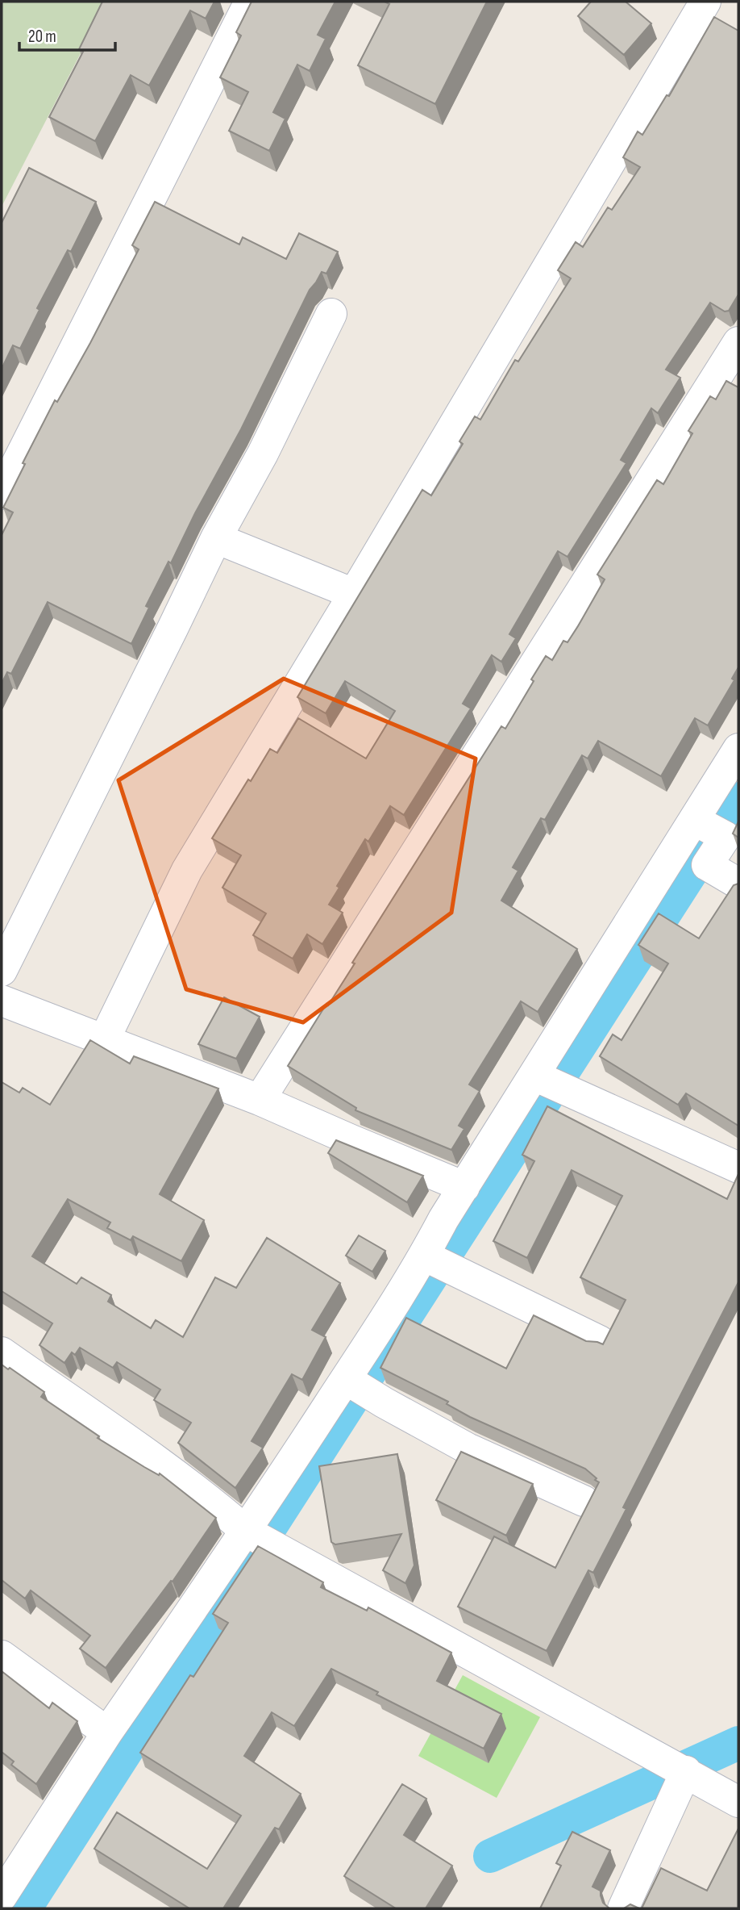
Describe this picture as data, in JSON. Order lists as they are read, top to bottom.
{
  "scale_bar": "20 m"
}
